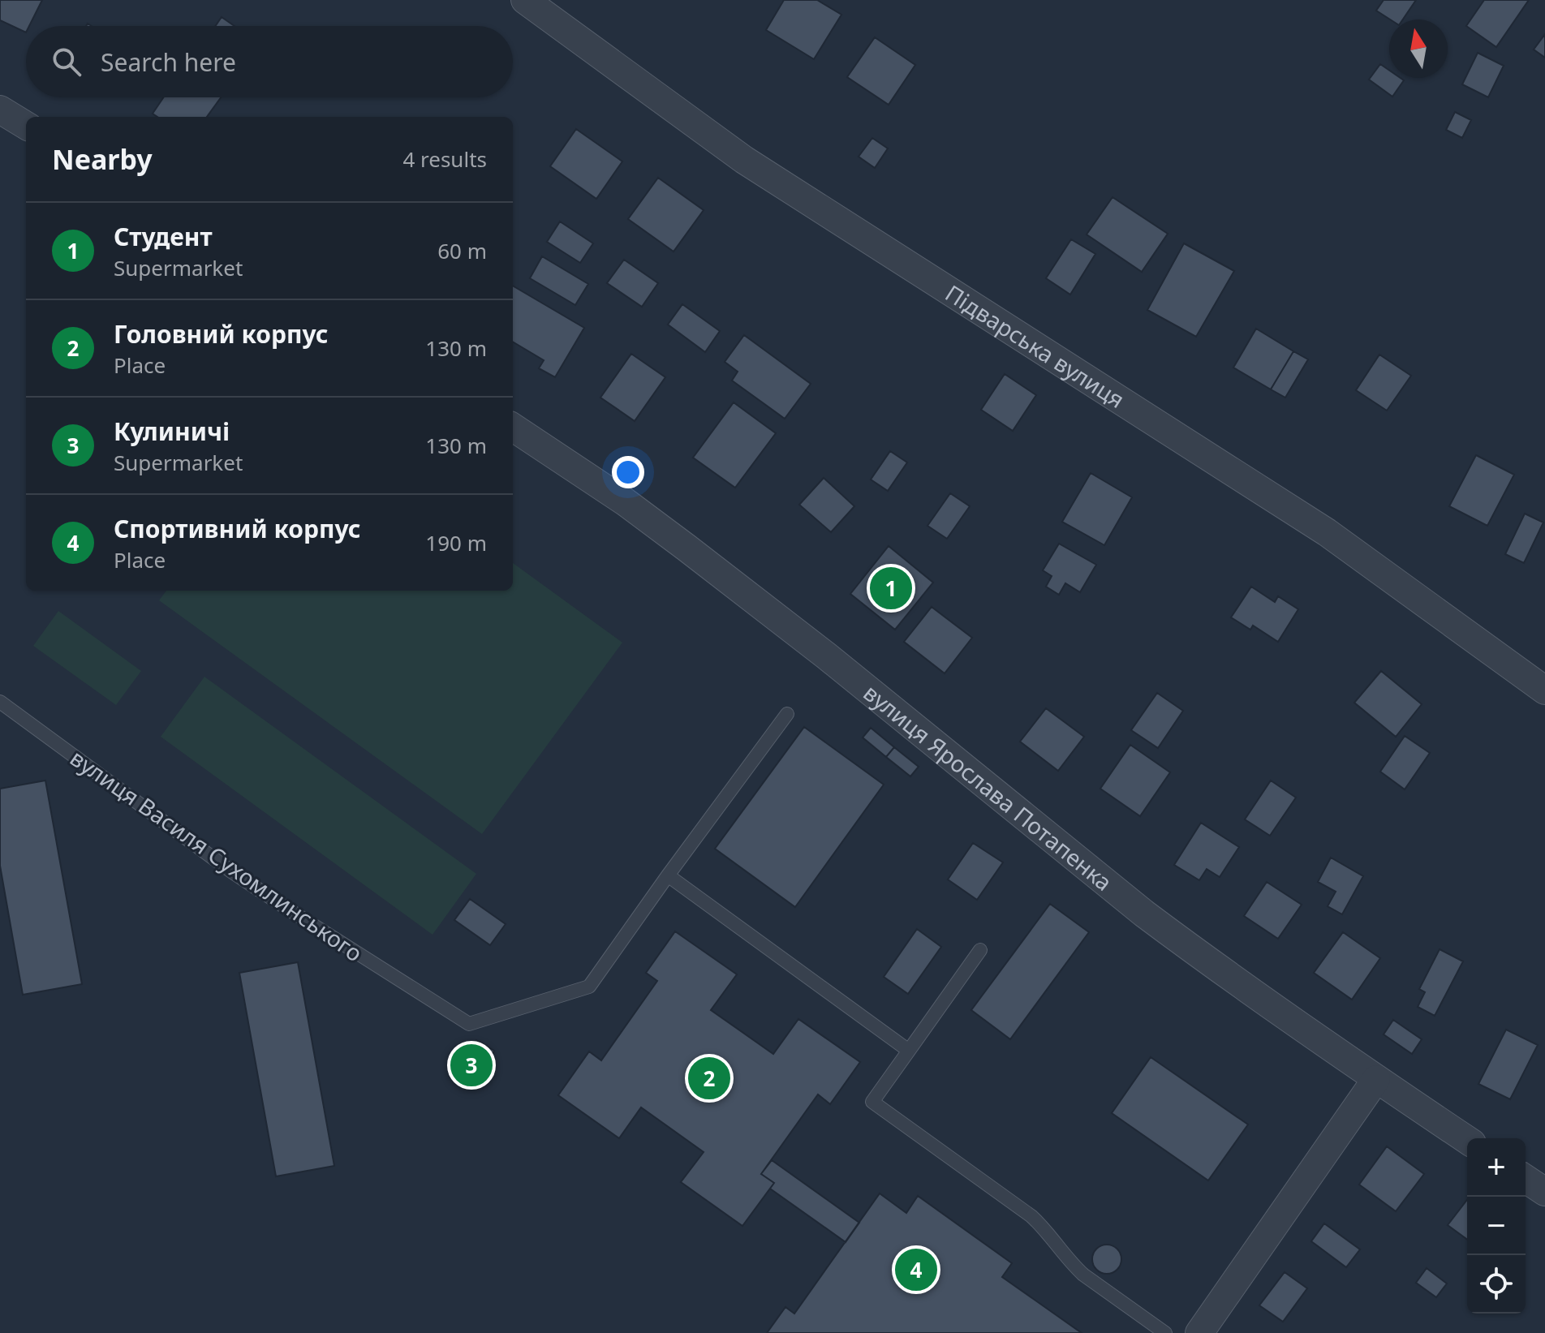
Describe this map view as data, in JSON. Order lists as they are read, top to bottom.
{
  "streets": {
    "street": ["Підварська вулиця", "вулиця Ярослава Потапенка"],
    "lane": ["вулиця Василя Сухомлинського"]
  },
  "north": "top",
  "page": {
    "search": "Search here",
    "heading": ["Nearby", "4 results"],
    "list": [
      {
        "mark": "1",
        "name": "Студент",
        "note": "Supermarket",
        "value": "60 m"
      },
      {
        "mark": "2",
        "name": "Головний корпус",
        "note": "Place",
        "value": "130 m"
      },
      {
        "mark": "3",
        "name": "Кулиничі",
        "note": "Supermarket",
        "value": "130 m"
      },
      {
        "mark": "4",
        "name": "Спортивний корпус",
        "note": "Place",
        "value": "190 m"
      }
    ],
    "pins": [
      "1",
      "3",
      "2",
      "4"
    ],
    "map_buttons": ["+", "−"]
  }
}
